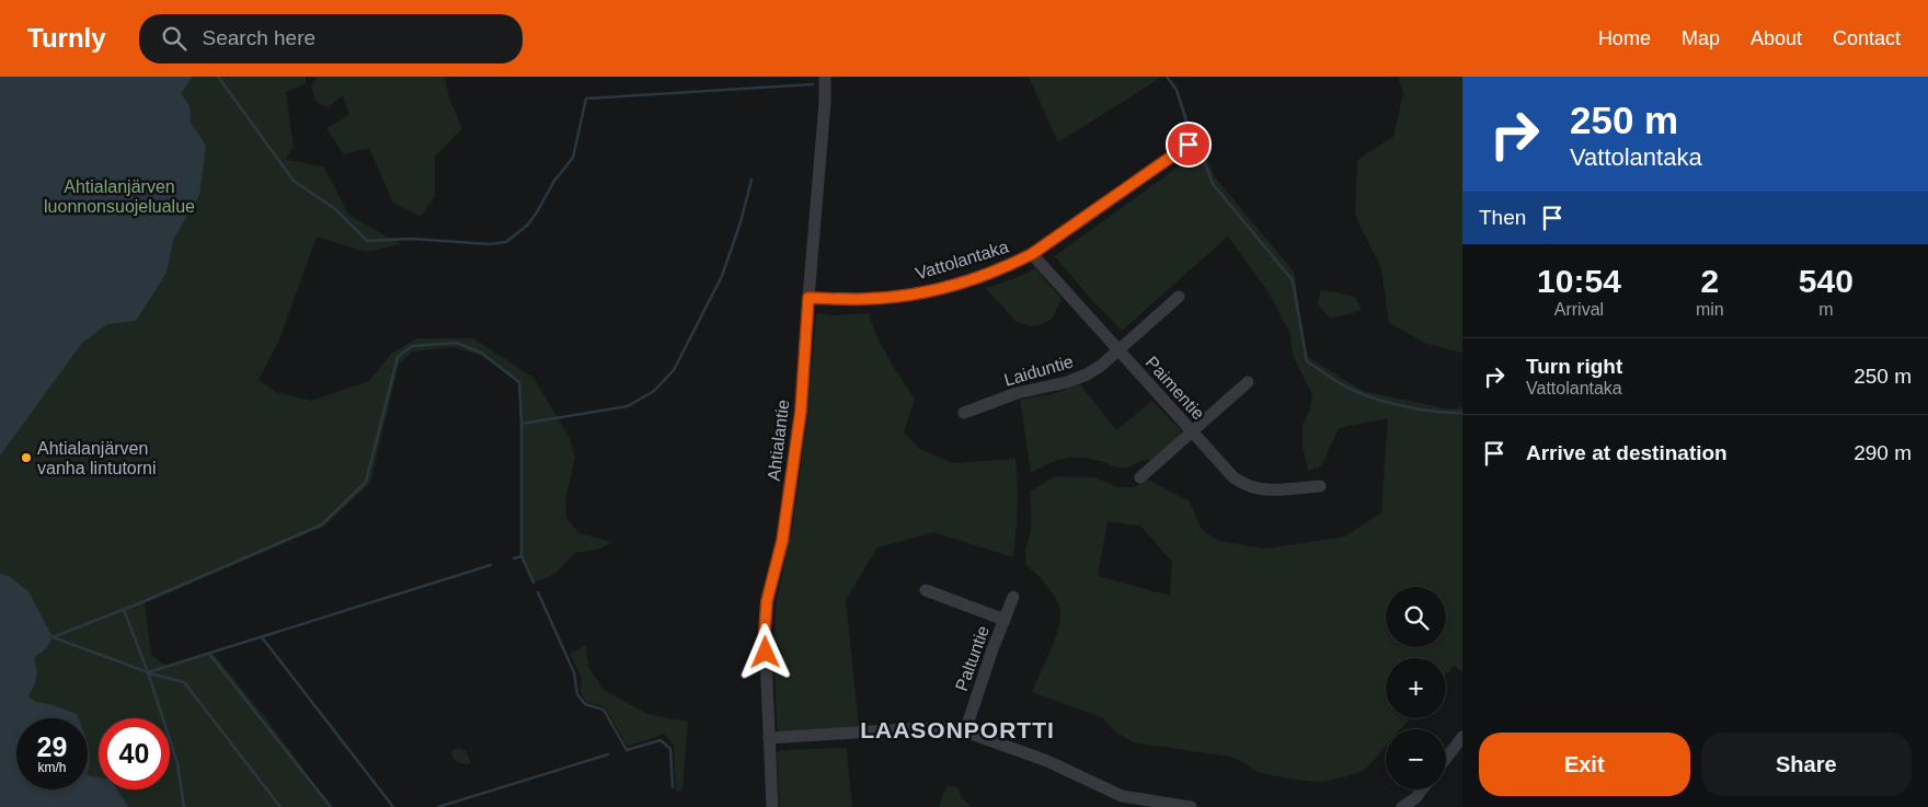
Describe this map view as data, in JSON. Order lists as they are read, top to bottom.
{
  "streets": {
    "street": [
      "Vattolantaka",
      "Laiduntie",
      "Paimentie",
      "Ahtialantie",
      "Paltuntie"
    ]
  },
  "crossings": [
    ["Vattolantaka", "Paimentie"],
    ["Vattolantaka", "Ahtialantie"],
    ["Laiduntie", "Paimentie"]
  ],
  "districts": ["LAASONPORTTI"],
  "parks": ["Ahtialanjärven luonnonsuojelualue"],
  "places": ["Ahtialanjärven vanha lintutorni"],
  "page": {
    "header": "Turnly",
    "search": "Search here",
    "nav": [
      "Home",
      "Map",
      "About",
      "Contact"
    ],
    "turn": ["250 m", "Vattolantaka"],
    "then": "Then",
    "eta": [
      "10:54",
      "Arrival",
      "2",
      "min",
      "540",
      "m"
    ],
    "list": [
      {
        "name": "Turn right",
        "note": "Vattolantaka",
        "value": "250 m"
      },
      {
        "name": "Arrive at destination",
        "value": "290 m"
      }
    ],
    "map_buttons": ["+", "−"],
    "speed": "29 km/h",
    "limit": "40",
    "buttons": ["Exit", "Share"]
  }
}
